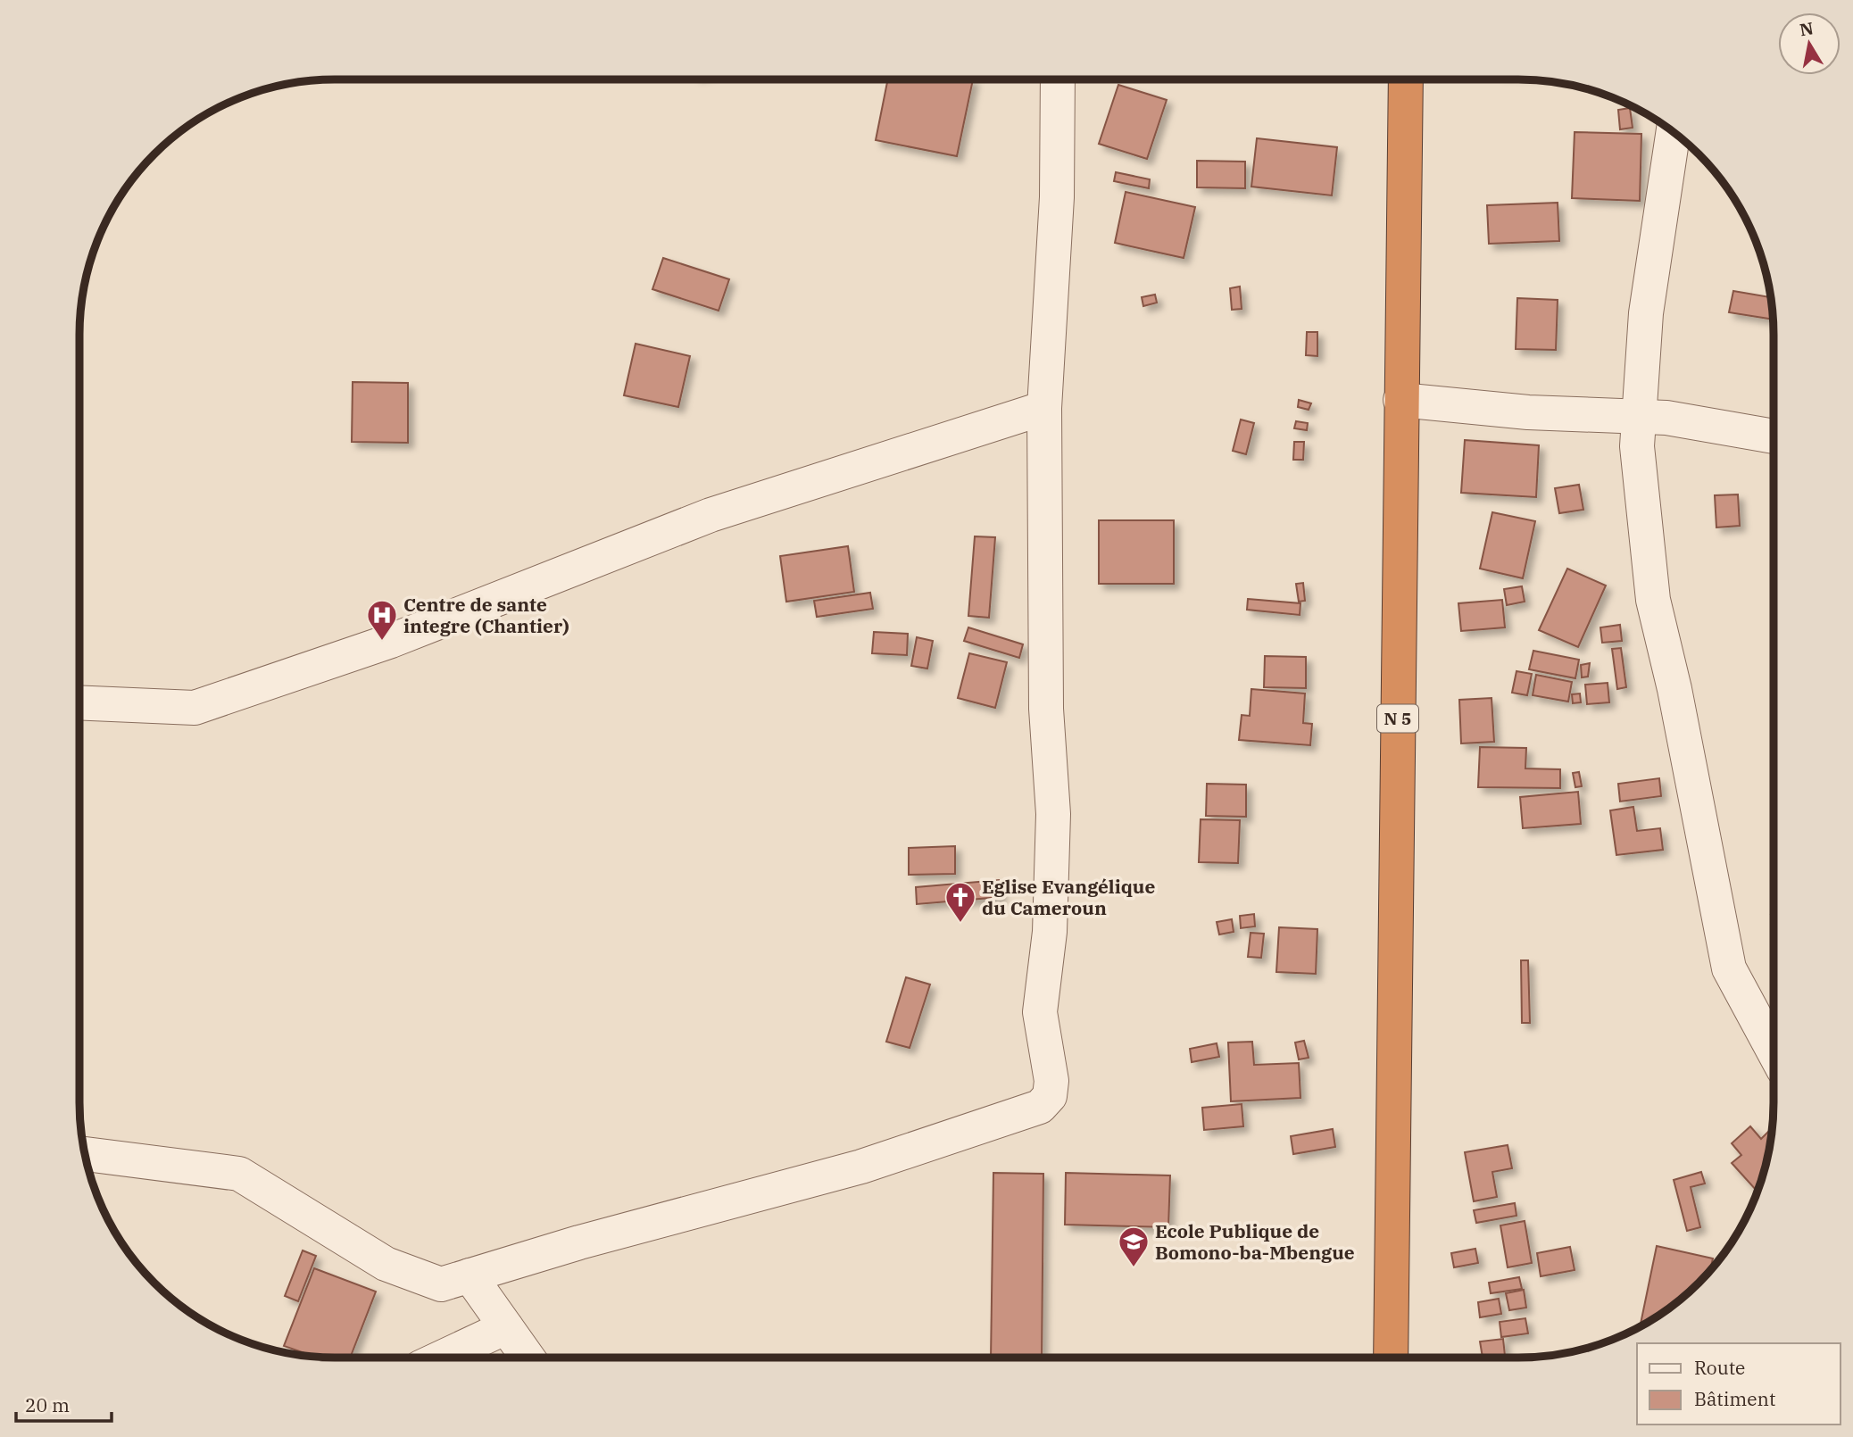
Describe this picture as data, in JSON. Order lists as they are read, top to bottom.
{
  "streets": {
    "highway": ["N 5"]
  },
  "places": {
    "hospital": ["Centre de sante integre (Chantier)"],
    "church": ["Eglise Evangélique du Cameroun"],
    "school or university": ["Ecole Publique de Bomono-ba-Mbengue"]
  },
  "legend": ["Route", "Bâtiment"],
  "scale_bar": "20 m",
  "north": "top"
}
